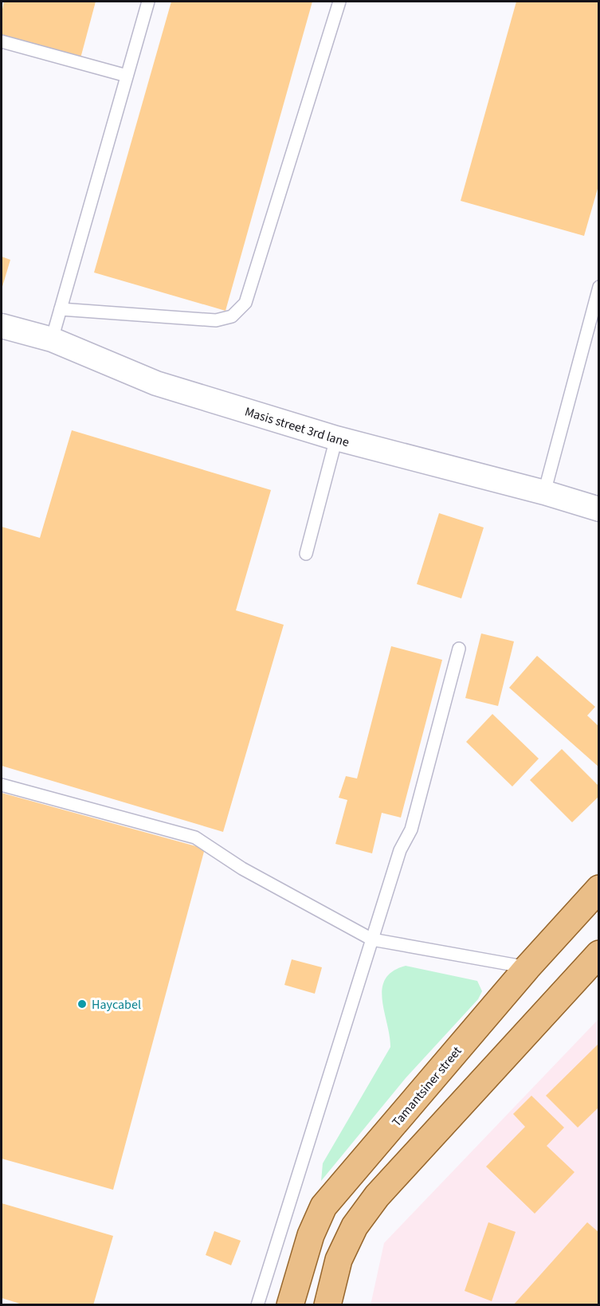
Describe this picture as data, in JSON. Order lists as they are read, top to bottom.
{
  "streets": {
    "main road": ["Tamantsiner street"],
    "street": ["Masis street 3rd lane"]
  },
  "places": ["Haycabel"]
}
